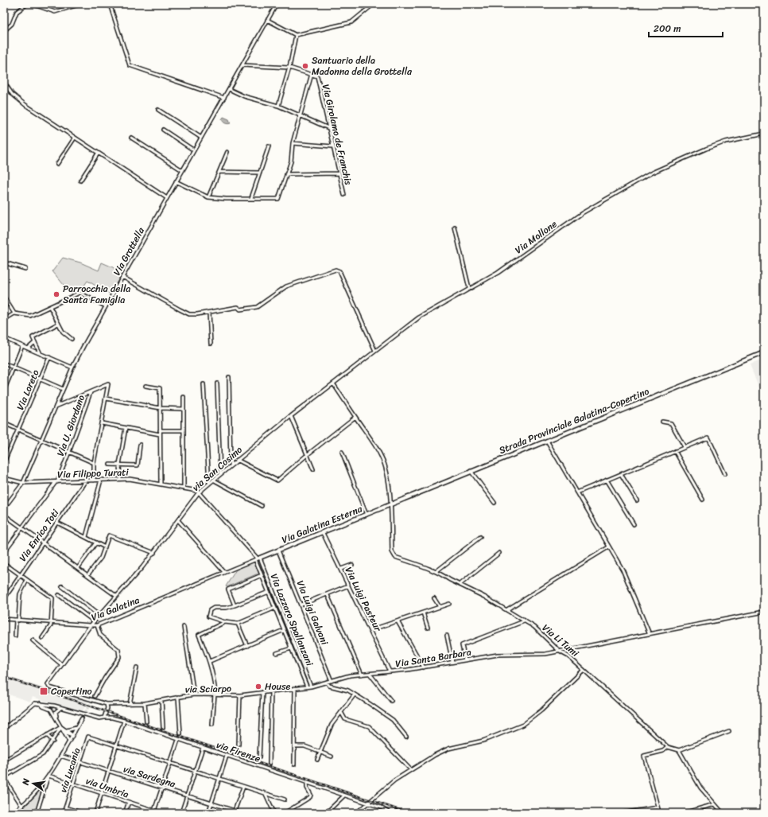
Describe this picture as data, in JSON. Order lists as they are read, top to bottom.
{
  "streets": {
    "main road": ["Strada Provinciale Galatina-Copertino", "Via Galatina Esterna"],
    "street": [
      "Via Girolamo de Franchis",
      "Via Mollone",
      "Via Grottella",
      "Via Loreto",
      "Via U. Giordano",
      "via San Cosimo",
      "Via Filippo Turati",
      "Via Enrico Toti",
      "Via Luigi Pasteur",
      "Via Galatina",
      "Via Luigi Galvani",
      "Via Lazzaro Spallanzani",
      "Via Li Tumi",
      "Via Santa Barbara",
      "via Sciarpo",
      "via Firenze",
      "via Lucania",
      "via Sardegna",
      "via Umbria"
    ]
  },
  "crossings": [
    ["Via Mollone", "via San Cosimo"],
    ["Via Grottella", "Via Filippo Turati"],
    ["Strada Provinciale Galatina-Copertino", "Via Galatina Esterna"],
    ["Strada Provinciale Galatina-Copertino", "Via Li Tumi"],
    ["Via U. Giordano", "Via Filippo Turati"],
    ["via San Cosimo", "Via Filippo Turati"],
    ["via San Cosimo", "Via Galatina"],
    ["Via Filippo Turati", "Via Enrico Toti"],
    ["Via Galatina Esterna", "Via Luigi Pasteur"],
    ["Via Galatina Esterna", "Via Galatina"],
    ["Via Galatina Esterna", "Via Luigi Galvani"],
    ["Via Galatina Esterna", "Via Lazzaro Spallanzani"],
    ["Via Galatina Esterna", "Via Li Tumi"],
    ["Via Luigi Pasteur", "Via Santa Barbara"],
    ["Via Galatina", "Via Lazzaro Spallanzani"],
    ["Via Galatina", "via Sciarpo"],
    ["Via Luigi Galvani", "Via Santa Barbara"],
    ["Via Lazzaro Spallanzani", "Via Santa Barbara"],
    ["Via Lazzaro Spallanzani", "via Sciarpo"],
    ["Via Li Tumi", "Via Santa Barbara"],
    ["Via Santa Barbara", "via Sciarpo"],
    ["via Lucania", "via Sardegna"],
    ["via Lucania", "via Umbria"]
  ],
  "places": {
    "other": ["Santuario della Madonna della Grottella", "Parrocchia della Santa Famiglia", "House"],
    "transit": ["Copertino"]
  },
  "scale_bar": "200 m",
  "north": "left"
}
